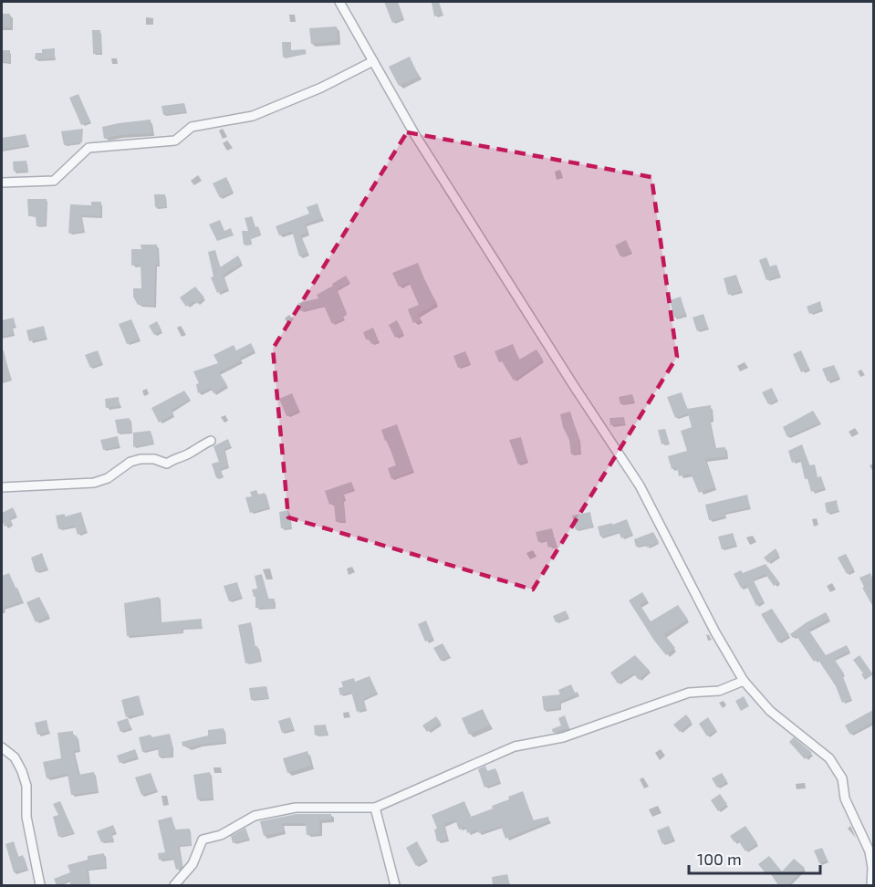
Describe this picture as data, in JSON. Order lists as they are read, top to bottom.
{
  "scale_bar": "100 m"
}
